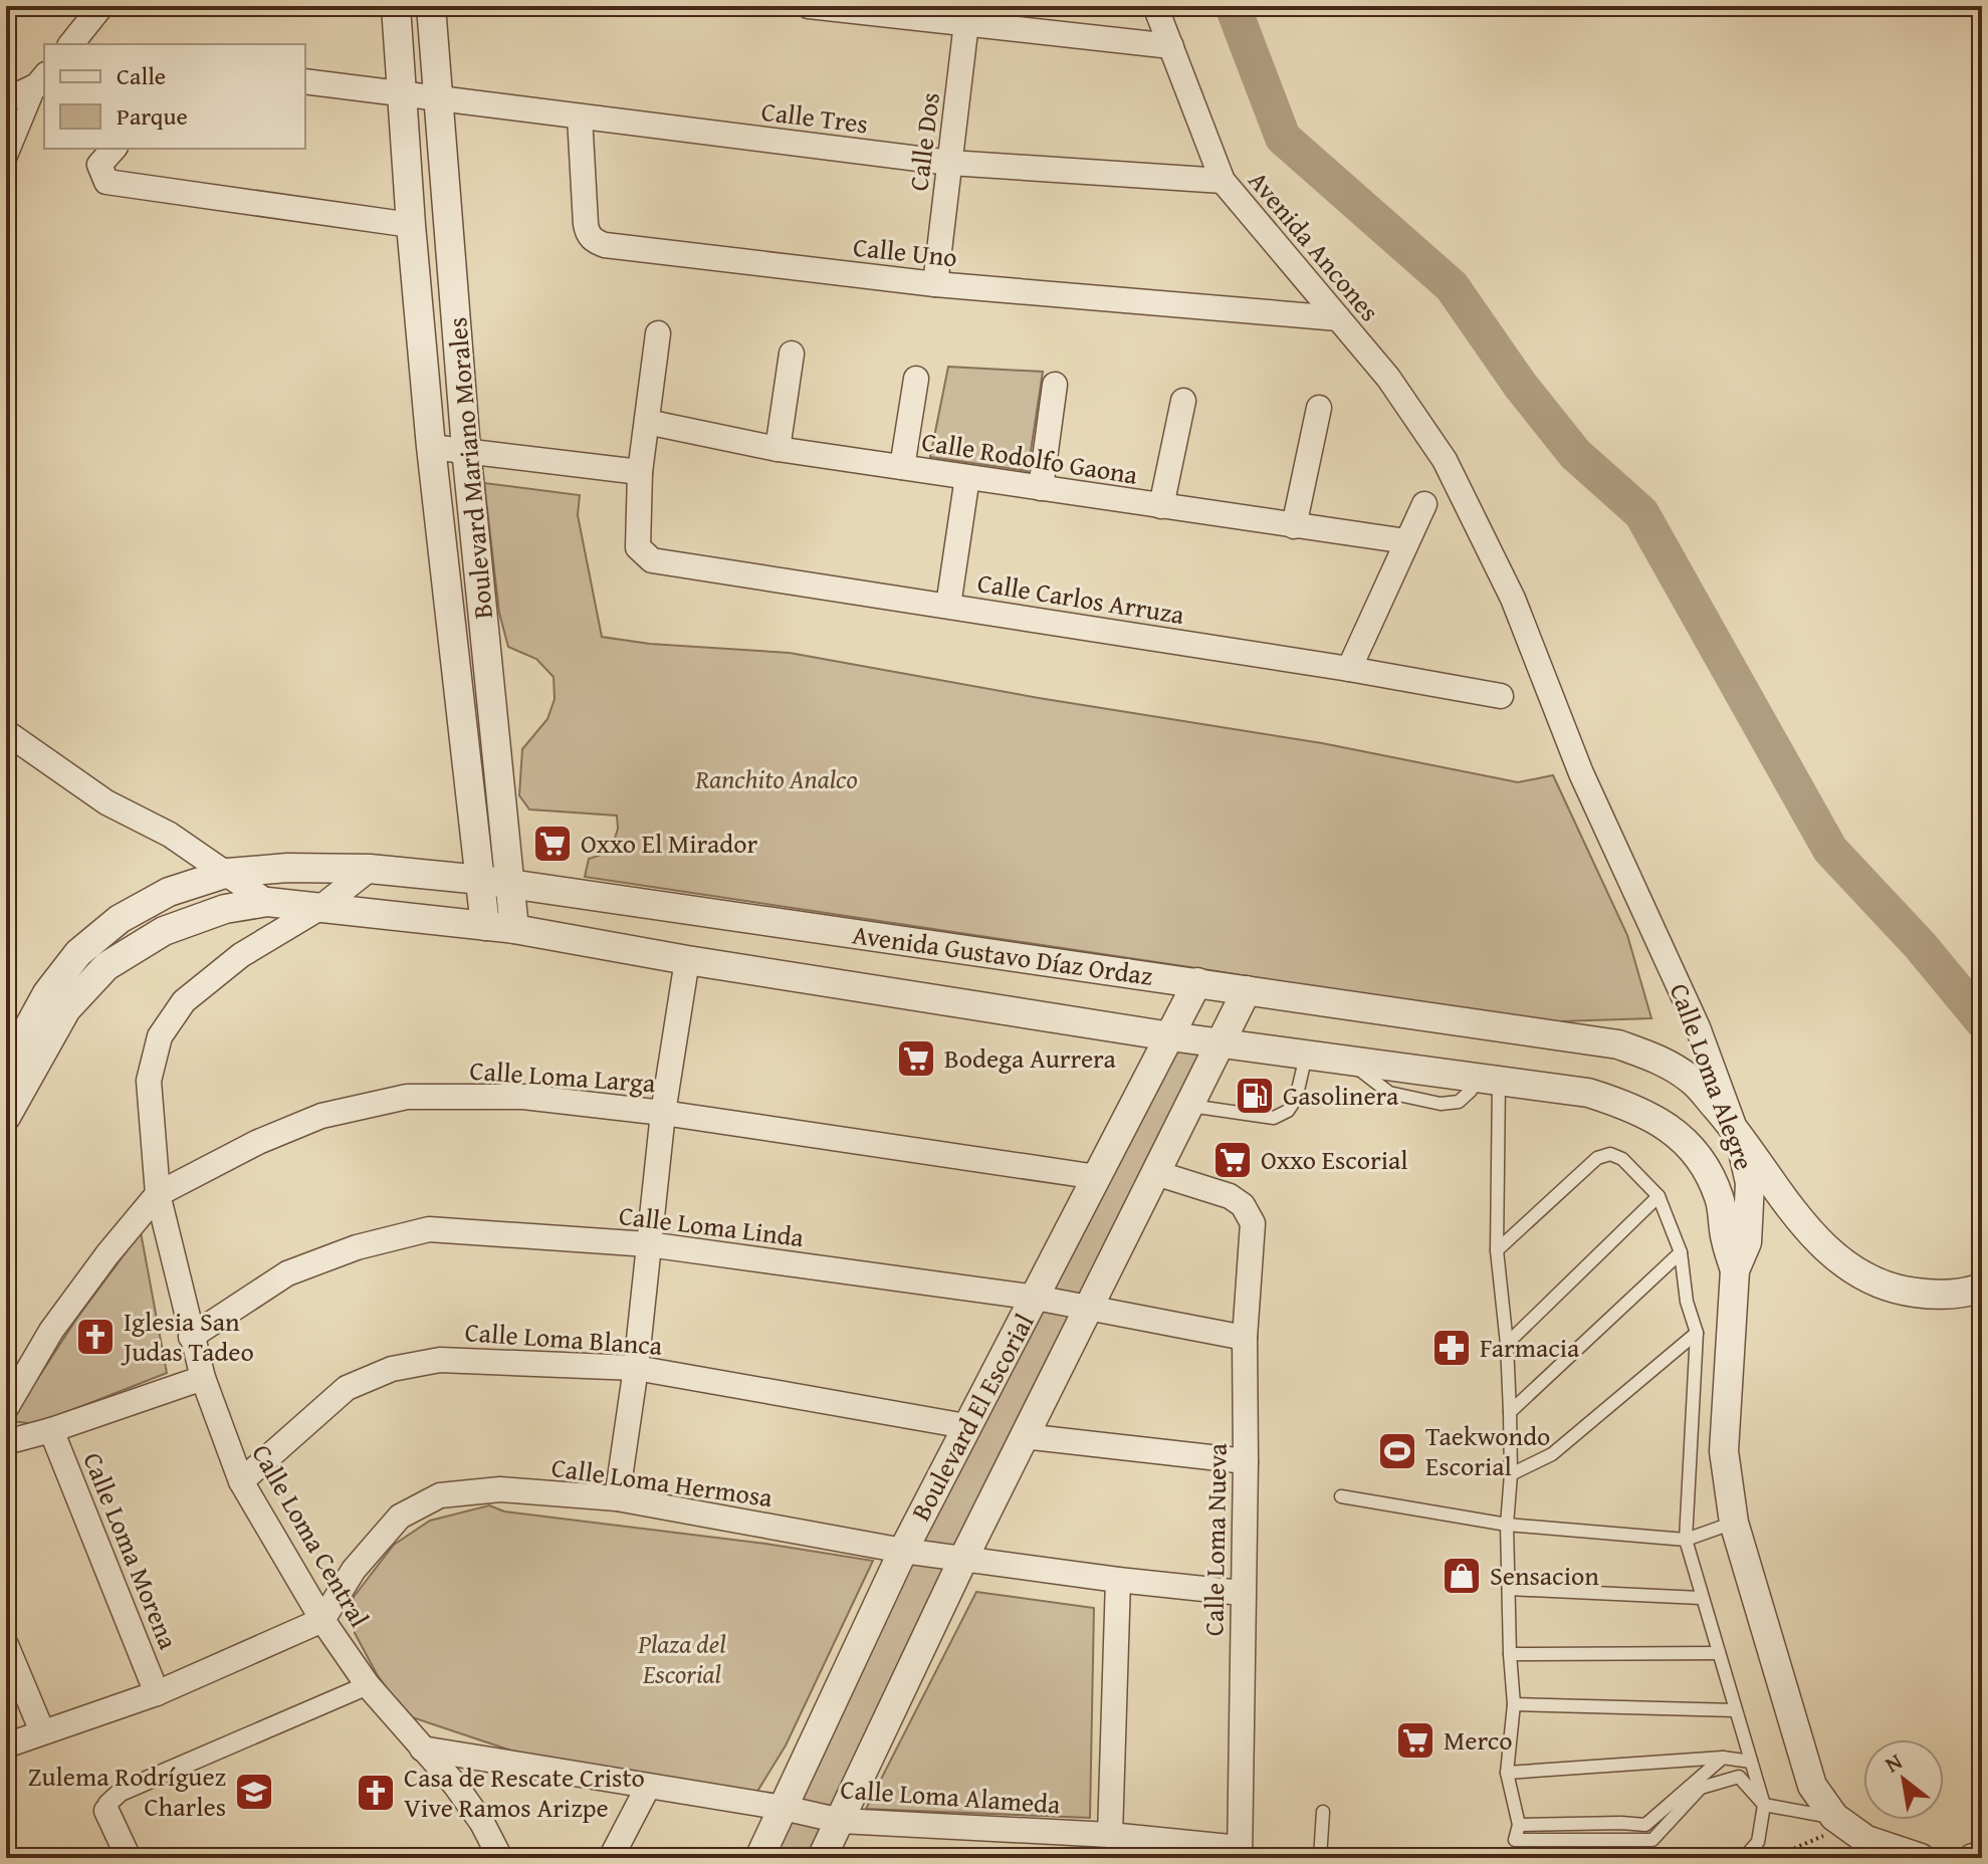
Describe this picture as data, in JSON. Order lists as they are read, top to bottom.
{
  "streets": {
    "street": [
      "Calle Tres",
      "Calle Dos",
      "Avenida Ancones",
      "Calle Uno",
      "Calle Rodolfo Gaona",
      "Boulevard Mariano Morales",
      "Calle Carlos Arruza",
      "Avenida Gustavo Díaz Ordaz",
      "Calle Loma Larga",
      "Calle Loma Alegre",
      "Calle Loma Linda",
      "Calle Loma Blanca",
      "Boulevard El Escorial",
      "Calle Loma Hermosa",
      "Calle Loma Central",
      "Calle Loma Nueva",
      "Calle Loma Morena",
      "Calle Loma Alameda"
    ]
  },
  "crossings": [
    ["Calle Tres", "Calle Dos"],
    ["Calle Tres", "Avenida Ancones"],
    ["Calle Tres", "Calle Uno"],
    ["Calle Tres", "Boulevard Mariano Morales"],
    ["Calle Dos", "Calle Uno"],
    ["Avenida Ancones", "Calle Uno"],
    ["Avenida Ancones", "Calle Loma Alegre"],
    ["Boulevard Mariano Morales", "Avenida Gustavo Díaz Ordaz"],
    ["Avenida Gustavo Díaz Ordaz", "Calle Loma Alegre"],
    ["Avenida Gustavo Díaz Ordaz", "Boulevard El Escorial"],
    ["Avenida Gustavo Díaz Ordaz", "Calle Loma Central"],
    ["Calle Loma Larga", "Boulevard El Escorial"],
    ["Calle Loma Larga", "Calle Loma Central"],
    ["Calle Loma Linda", "Boulevard El Escorial"],
    ["Calle Loma Linda", "Calle Loma Central"],
    ["Calle Loma Linda", "Calle Loma Nueva"],
    ["Calle Loma Blanca", "Boulevard El Escorial"],
    ["Calle Loma Blanca", "Calle Loma Central"],
    ["Boulevard El Escorial", "Calle Loma Hermosa"],
    ["Boulevard El Escorial", "Calle Loma Nueva"],
    ["Boulevard El Escorial", "Calle Loma Alameda"],
    ["Calle Loma Hermosa", "Calle Loma Central"],
    ["Calle Loma Hermosa", "Calle Loma Nueva"],
    ["Calle Loma Central", "Calle Loma Alameda"],
    ["Calle Loma Nueva", "Calle Loma Alameda"]
  ],
  "parks": ["Ranchito Analco", "Plaza del Escorial"],
  "places": {
    "supermarket": [
      "Oxxo El Mirador",
      "Bodega Aurrera",
      "Oxxo Escorial",
      "Merco"
    ],
    "fuel station": ["Gasolinera"],
    "church": ["Iglesia San Judas Tadeo", "Casa de Rescate Cristo Vive Ramos Arizpe"],
    "pharmacy": ["Farmacia"],
    "sports": ["Taekwondo Escorial"],
    "shop": ["Sensacion"],
    "school or university": ["Zulema Rodríguez Charles"]
  },
  "legend": ["Calle", "Parque"],
  "north": "top left"
}
